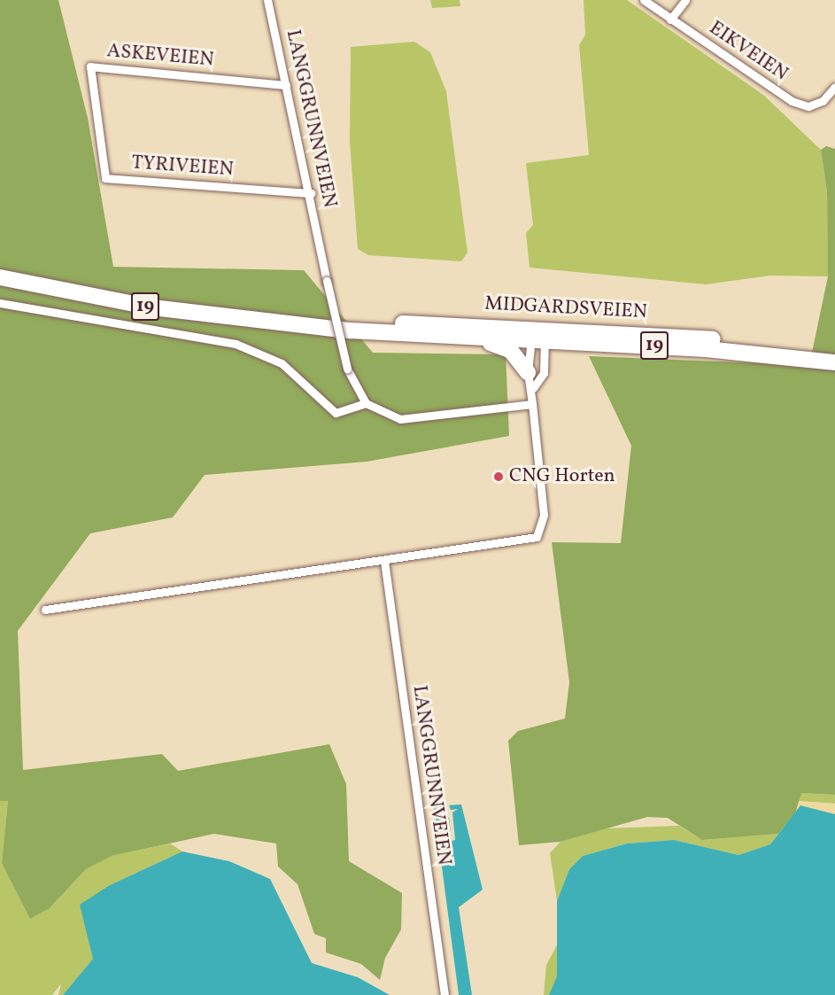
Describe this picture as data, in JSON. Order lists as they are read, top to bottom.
{
  "streets": {
    "highway": ["19", "MIDGARDSVEIEN"],
    "street": [
      "EIKVEIEN",
      "ASKEVEIEN",
      "LANGGRUNNVEIEN",
      "TYRIVEIEN"
    ]
  },
  "crossings": [
    ["ASKEVEIEN", "LANGGRUNNVEIEN"],
    ["ASKEVEIEN", "TYRIVEIEN"],
    ["LANGGRUNNVEIEN", "TYRIVEIEN"],
    ["19", "MIDGARDSVEIEN"]
  ],
  "places": ["CNG Horten"]
}
